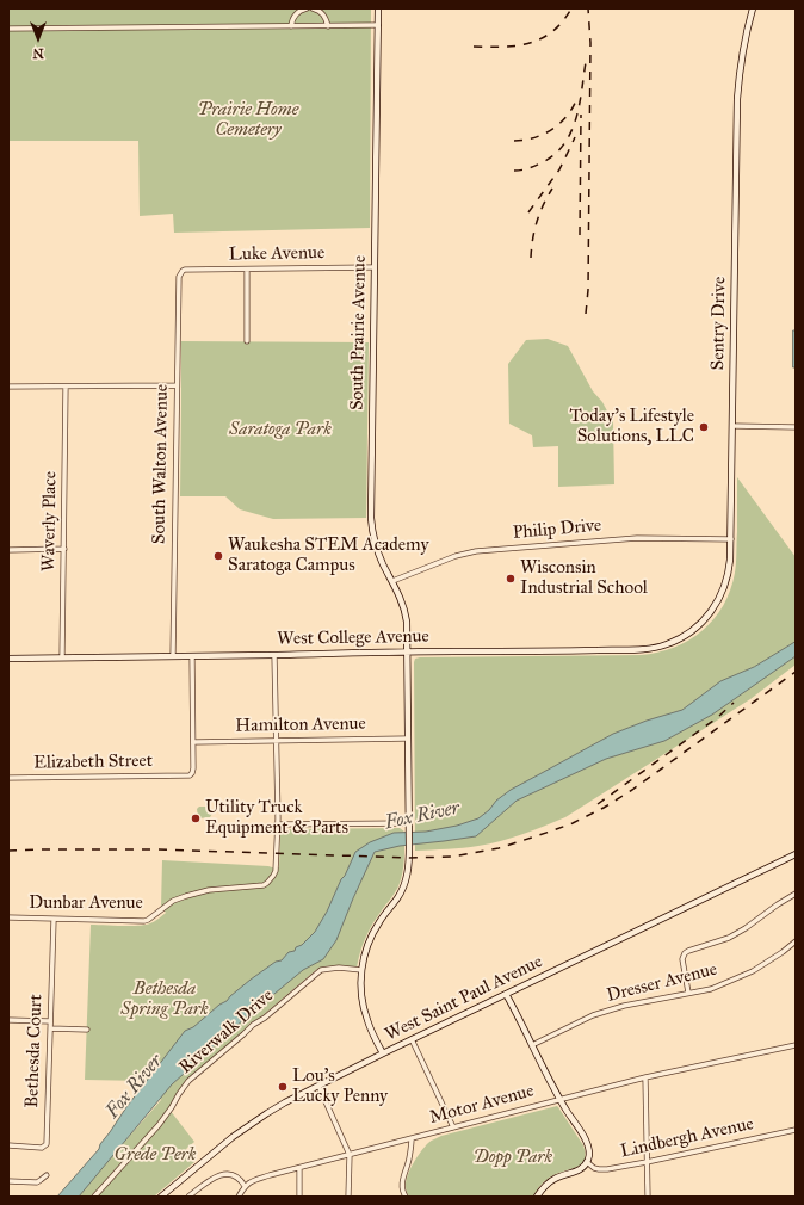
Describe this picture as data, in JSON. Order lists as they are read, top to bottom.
{
  "streets": {
    "street": [
      "Luke Avenue",
      "Sentry Drive",
      "South Prairie Avenue",
      "South Walton Avenue",
      "Waverly Place",
      "Philip Drive",
      "West College Avenue",
      "Hamilton Avenue",
      "Elizabeth Street",
      "Dunbar Avenue",
      "Dresser Avenue",
      "West Saint Paul Avenue",
      "Riverwalk Drive",
      "Bethesda Court",
      "Motor Avenue",
      "Lindbergh Avenue"
    ]
  },
  "crossings": [
    ["Luke Avenue", "South Prairie Avenue"],
    ["Luke Avenue", "South Walton Avenue"],
    ["Sentry Drive", "Philip Drive"],
    ["Sentry Drive", "West College Avenue"],
    ["South Prairie Avenue", "Philip Drive"],
    ["South Prairie Avenue", "West College Avenue"],
    ["South Prairie Avenue", "Hamilton Avenue"],
    ["South Prairie Avenue", "West Saint Paul Avenue"],
    ["South Prairie Avenue", "Riverwalk Drive"],
    ["South Walton Avenue", "West College Avenue"],
    ["Waverly Place", "West College Avenue"],
    ["West College Avenue", "Dunbar Avenue"],
    ["Hamilton Avenue", "Elizabeth Street"],
    ["Hamilton Avenue", "Dunbar Avenue"],
    ["Dunbar Avenue", "Bethesda Court"]
  ],
  "water": ["Fox River"],
  "parks": [
    "Prairie Home Cemetery",
    "Saratoga Park",
    "Bethesda Spring Park",
    "Grede Perk",
    "Dopp Park"
  ],
  "places": [
    "Today's Lifestyle Solutions, LLC",
    "Waukesha STEM Academy Saratoga Campus",
    "Wisconsin Industrial School",
    "Utility Truck Equipment & Parts",
    "Lou's Lucky Penny"
  ],
  "north": "bottom"
}
